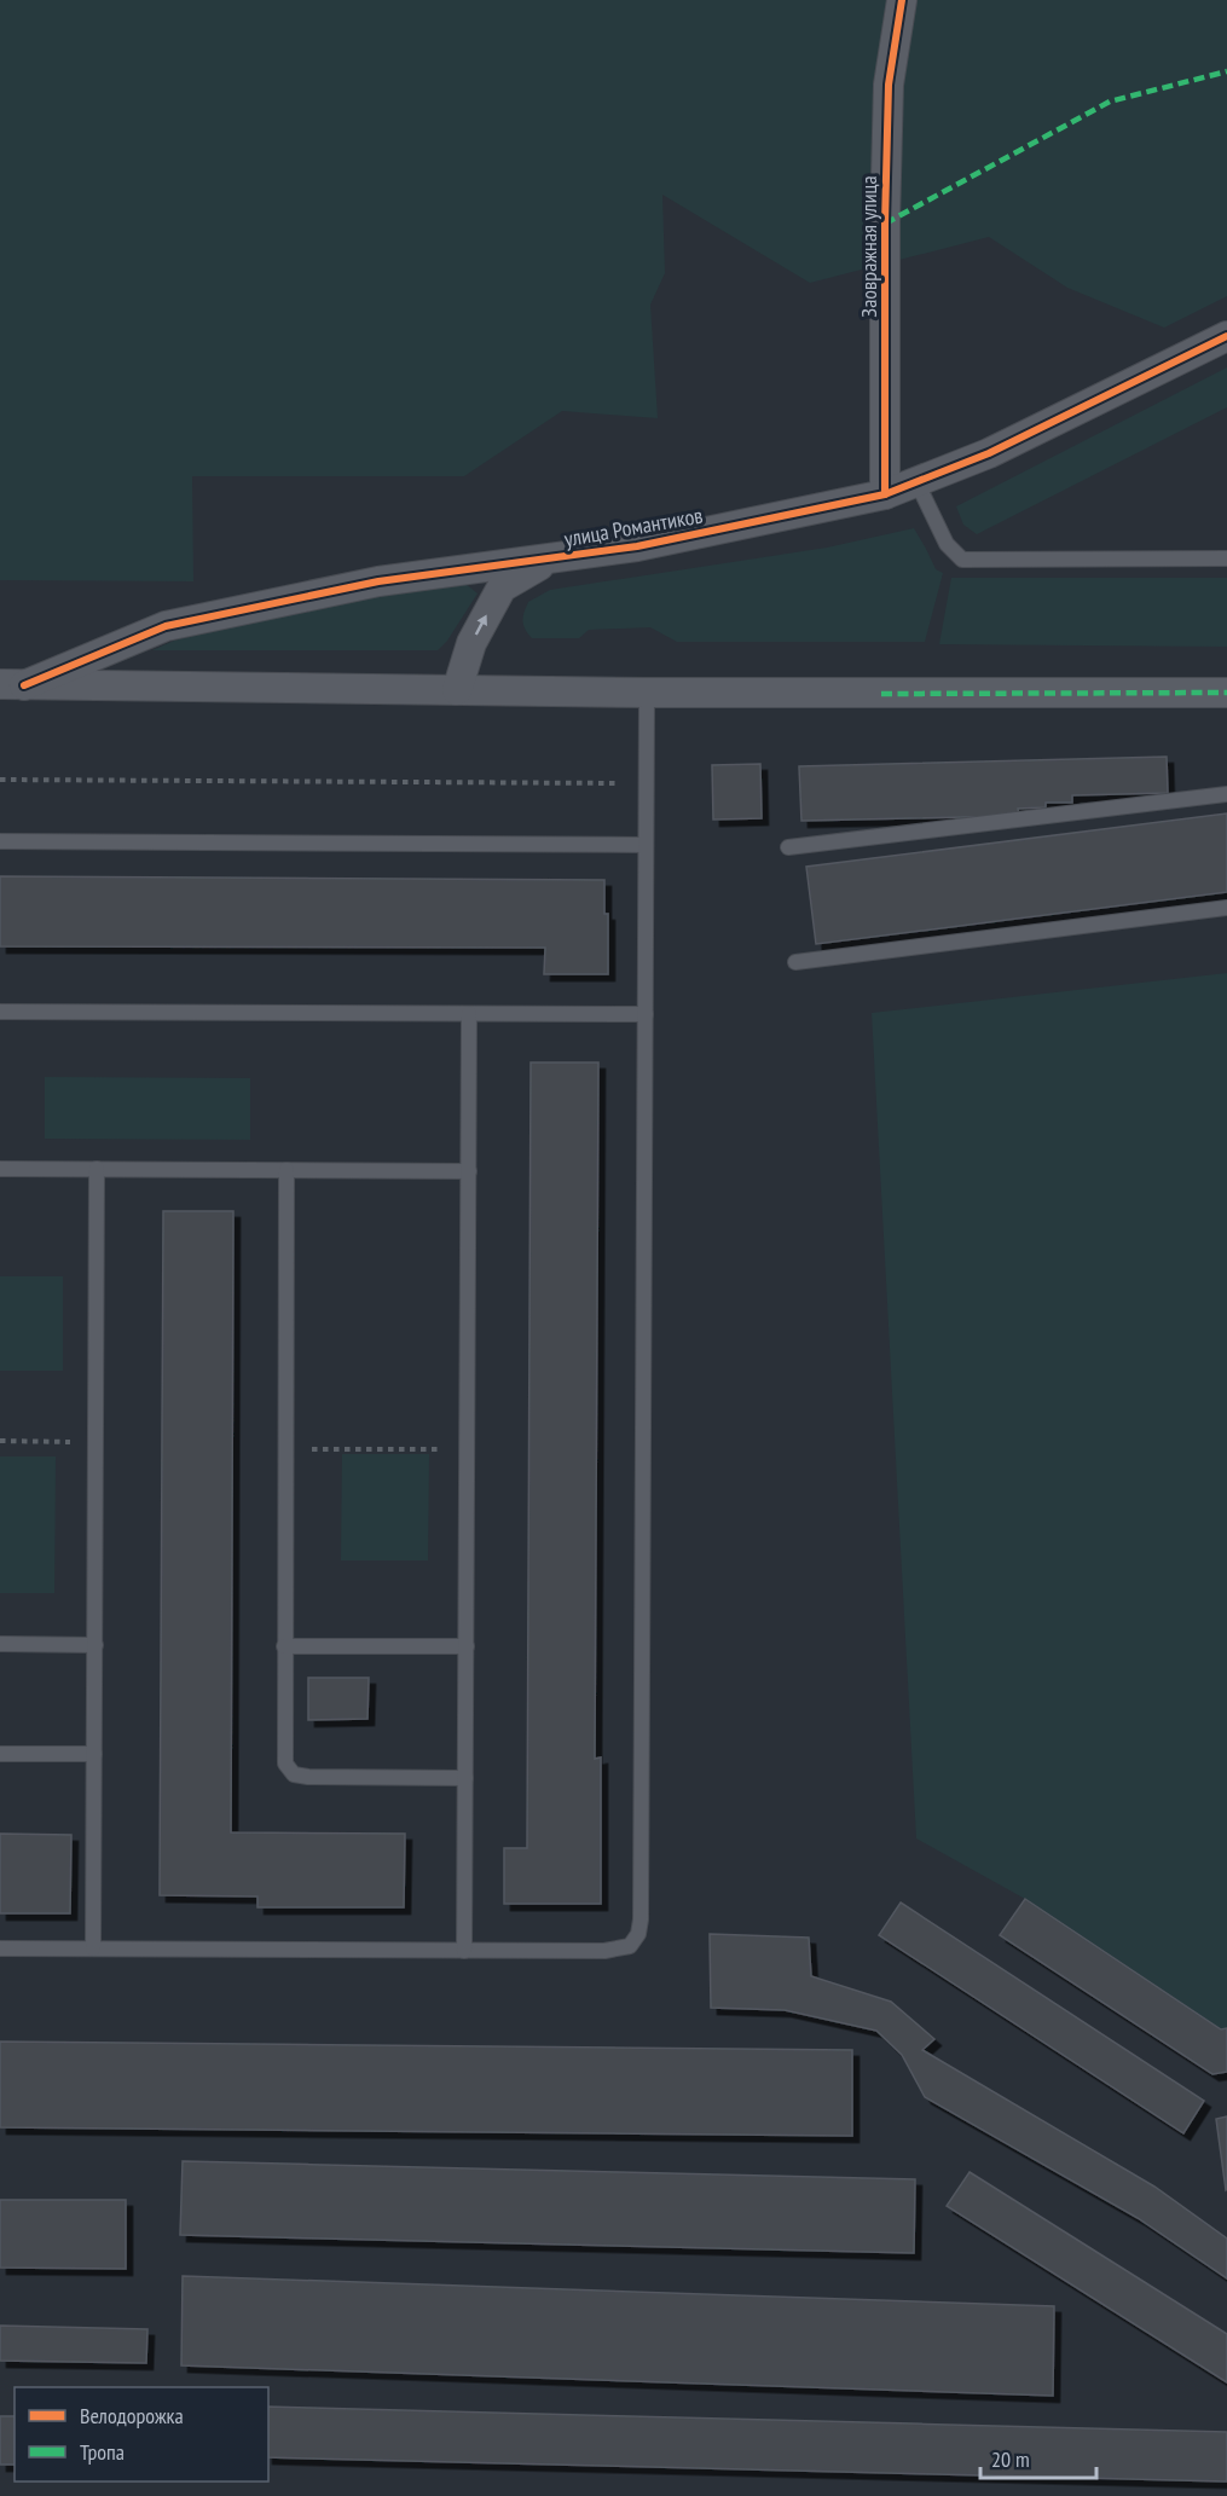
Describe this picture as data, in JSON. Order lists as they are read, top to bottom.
{
  "streets": {
    "street": ["Заовражная улица", "улица Романтиков"]
  },
  "crossings": [
    ["Заовражная улица", "улица Романтиков"]
  ],
  "legend": ["Велодорожка", "Тропа"],
  "scale_bar": "20 m"
}
